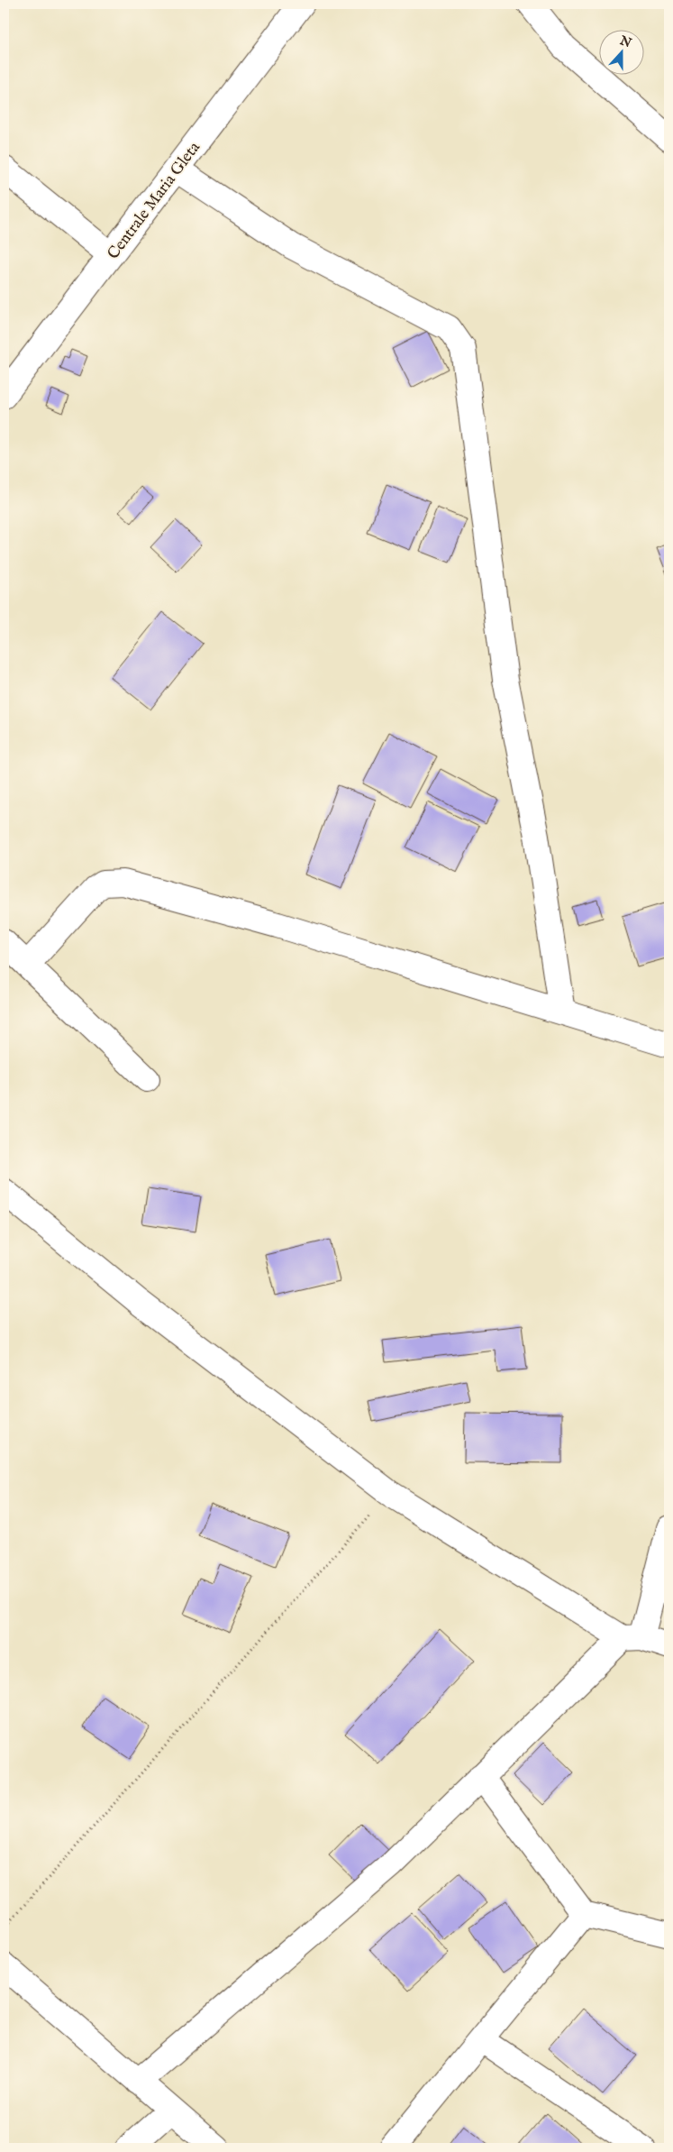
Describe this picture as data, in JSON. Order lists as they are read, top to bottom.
{
  "streets": {
    "street": ["Centrale Maria Gleta"]
  },
  "north": "top"
}
